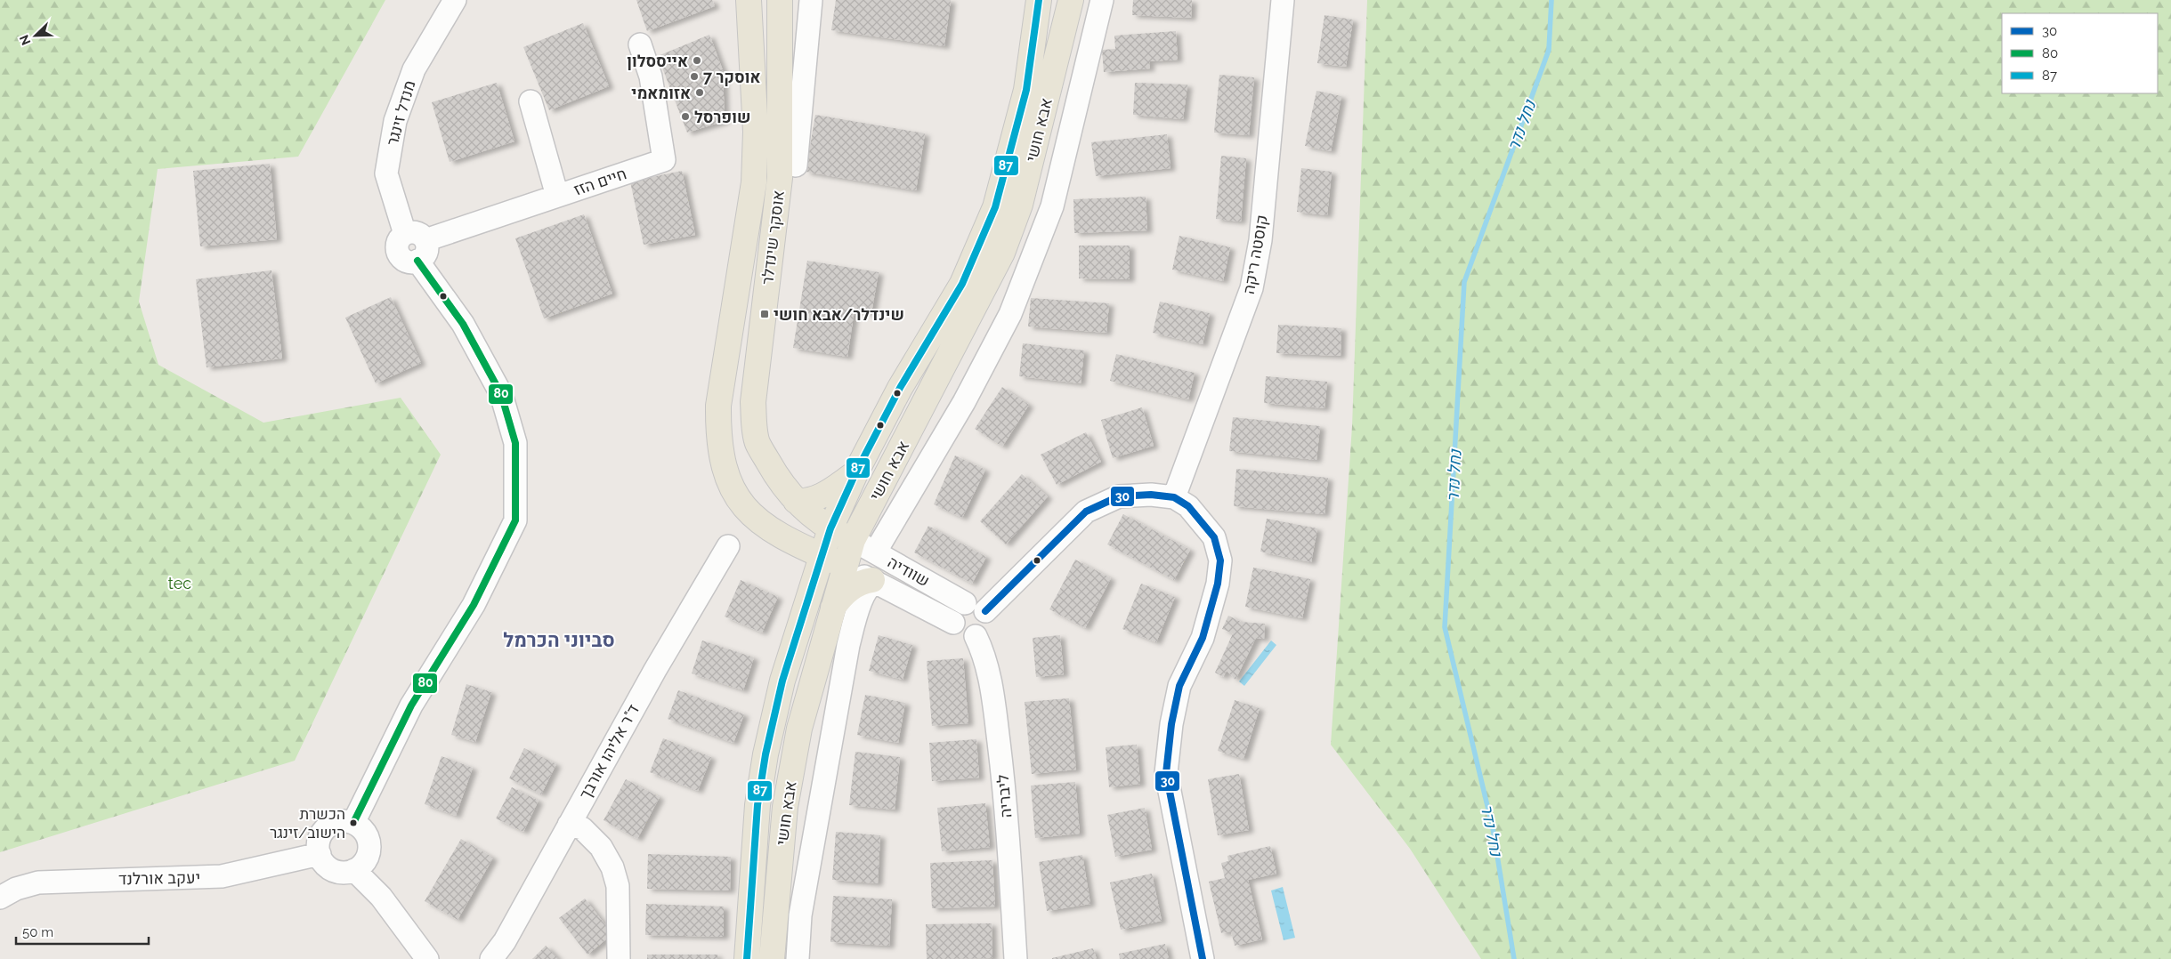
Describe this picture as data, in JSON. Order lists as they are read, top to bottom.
{
  "streets": {
    "main road": ["אבא חושי", "אוסקר שינדלר"],
    "street": [
      "מנדל זינגר",
      "חיים הזז",
      "קוסטה ריקה",
      "שוודיה",
      "ד\"ר אליהו אורבך",
      "ליבריה",
      "יעקב אורלנד"
    ]
  },
  "crossings": [
    ["מנדל זינגר", "חיים הזז"],
    ["אבא חושי", "אוסקר שינדלר"],
    ["אבא חושי", "שוודיה"],
    ["אוסקר שינדלר", "שוודיה"],
    ["שוודיה", "ליבריה"]
  ],
  "districts": ["סביוני הכרמל"],
  "water": ["נחל נדר"],
  "parks": ["tec"],
  "places": {
    "other": [
      "אייססלון",
      "אוסקר 7",
      "אזומאמי",
      "שופרסל",
      "הכשרת הישוב/זינגר"
    ],
    "transit": ["שינדלר/אבא חושי"]
  },
  "lines": ["transit line 87", "transit line 80", "transit line 30"],
  "legend": ["30", "80", "87"],
  "scale_bar": "50 m",
  "north": "bottom left"
}
